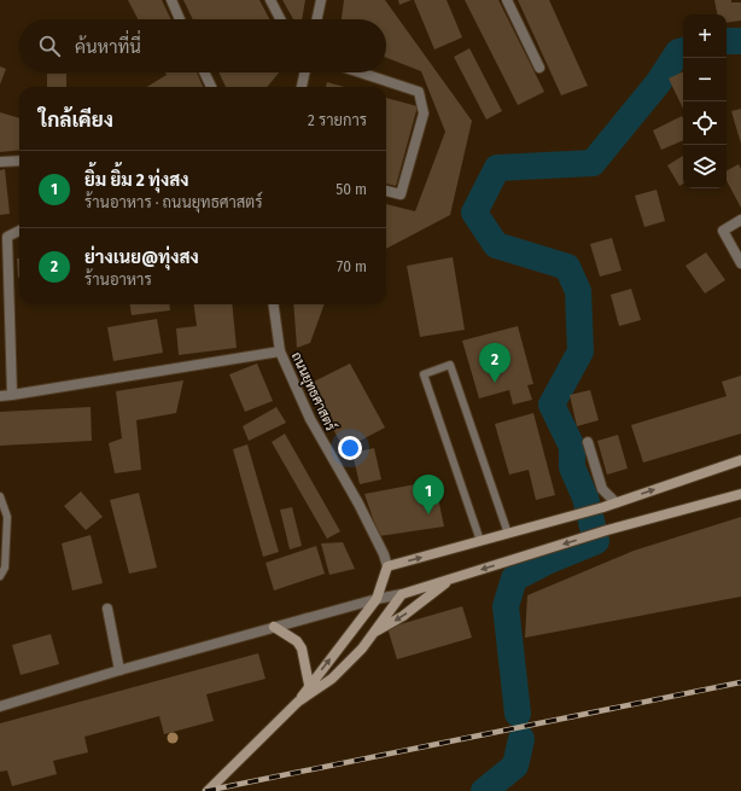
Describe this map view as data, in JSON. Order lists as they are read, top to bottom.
{
  "streets": {
    "street": ["ถนนยุทธศาสตร์"]
  },
  "page": {
    "map_buttons": ["+", "−"],
    "search": "ค้นหาที่นี่",
    "heading": ["ใกล้เคียง", "2 รายการ"],
    "list": [
      {
        "mark": "1",
        "name": "ยิ้ม ยิ้ม 2 ทุ่งสง",
        "note": "ร้านอาหาร · ถนนยุทธศาสตร์",
        "value": "50 m"
      },
      {
        "mark": "2",
        "name": "ย่างเนย@ทุ่งสง",
        "note": "ร้านอาหาร",
        "value": "70 m"
      }
    ],
    "pins": ["2", "1"]
  }
}
